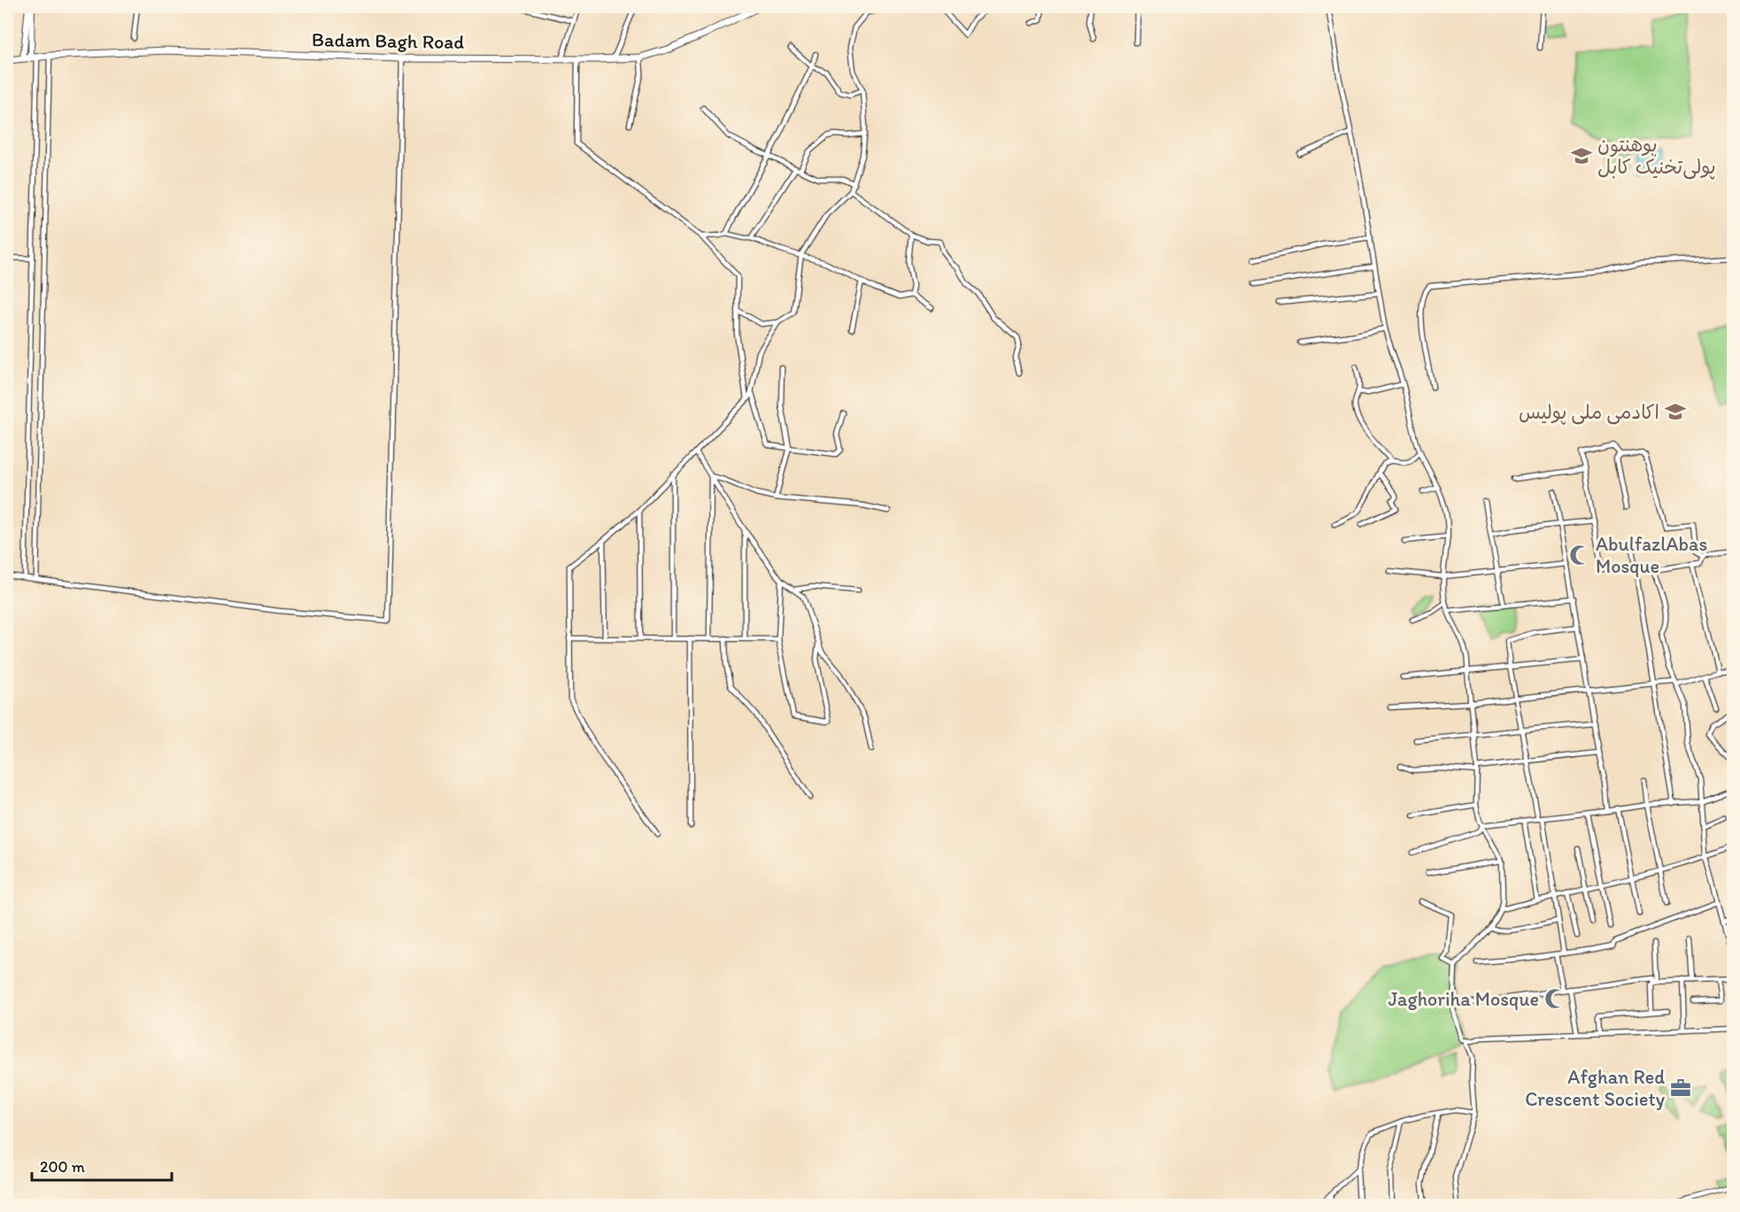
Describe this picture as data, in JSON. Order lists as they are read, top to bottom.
{
  "streets": {
    "main road": ["Badam Bagh Road"]
  },
  "places": {
    "school or university": ["پوهنتون پولی‌تخنیک کابل", "اکادمی ملی پولیس"],
    "mosque": ["AbulfazlAbas Mosque", "Jaghoriha Mosque"],
    "office": ["Afghan Red Crescent Society"]
  },
  "scale_bar": "200 m"
}
